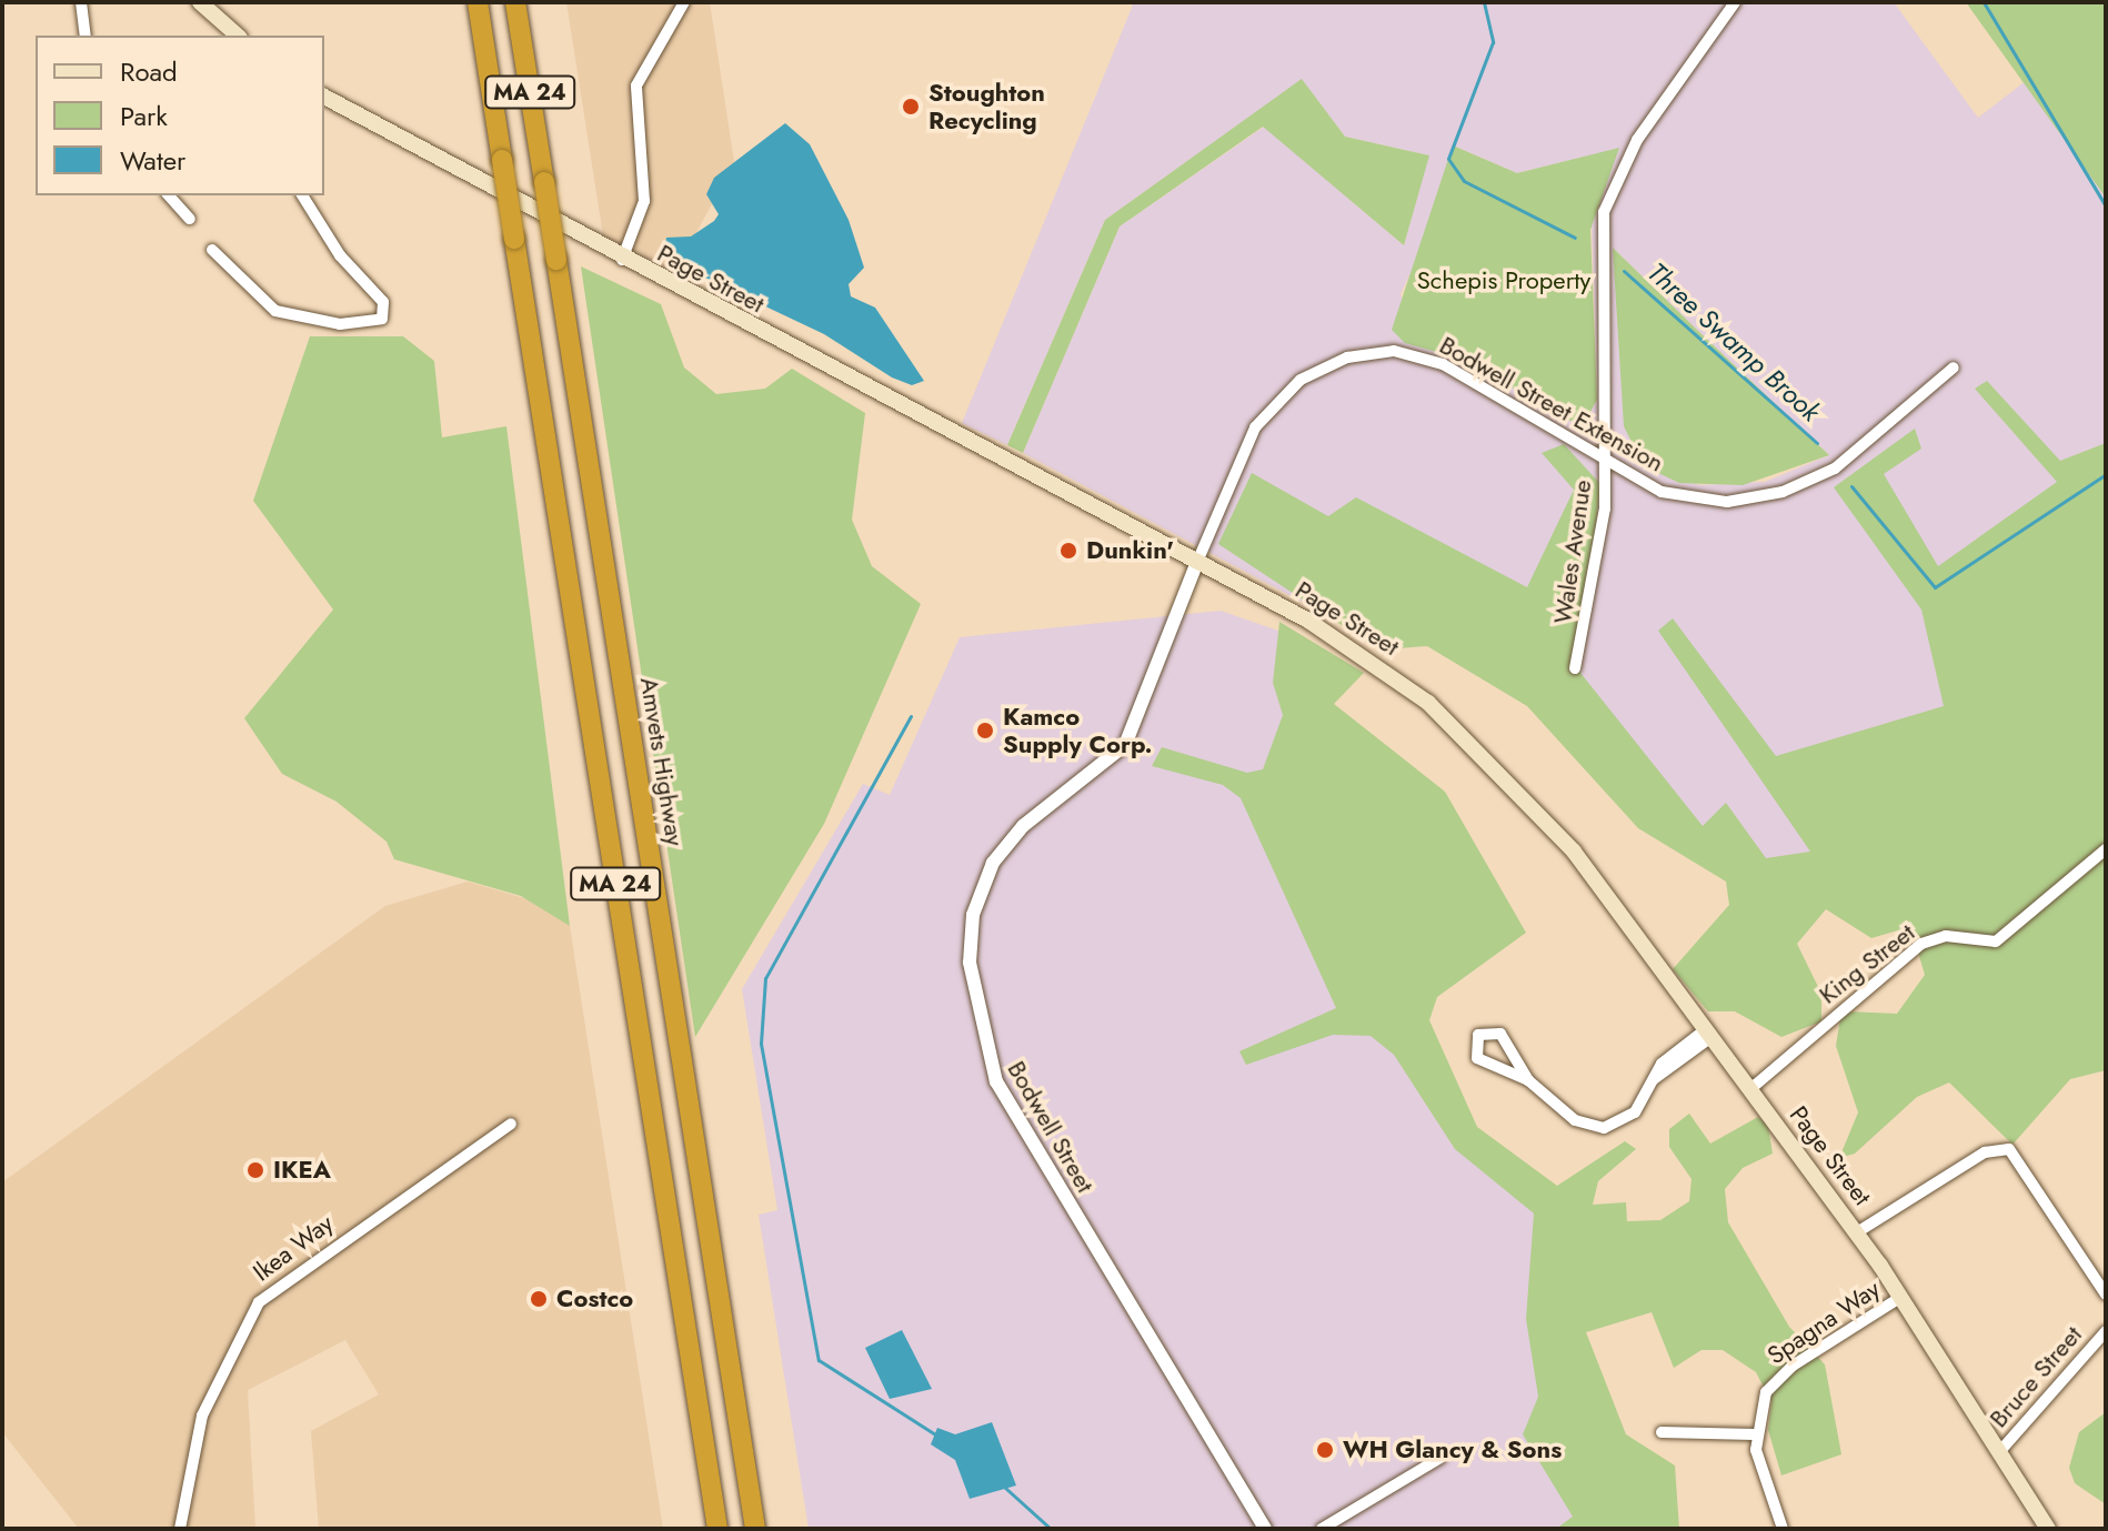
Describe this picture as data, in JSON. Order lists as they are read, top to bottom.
{
  "streets": {
    "highway": ["MA 24", "Amvets Highway"],
    "main road": ["Page Street"],
    "street": [
      "Bodwell Street Extension",
      "Wales Avenue",
      "King Street",
      "Bodwell Street",
      "Ikea Way",
      "Spagna Way",
      "Bruce Street"
    ]
  },
  "crossings": [
    ["Page Street", "Bodwell Street Extension"],
    ["Page Street", "King Street"],
    ["Page Street", "Bodwell Street"],
    ["Page Street", "Spagna Way"],
    ["Page Street", "Bruce Street"],
    ["Bodwell Street Extension", "Wales Avenue"],
    ["Bodwell Street Extension", "Bodwell Street"]
  ],
  "water": ["Three Swamp Brook"],
  "parks": ["Schepis Property"],
  "places": [
    "Stoughton Recycling",
    "Dunkin'",
    "Kamco Supply Corp.",
    "IKEA",
    "Costco",
    "WH Glancy & Sons"
  ],
  "legend": ["Road", "Park", "Water"]
}
